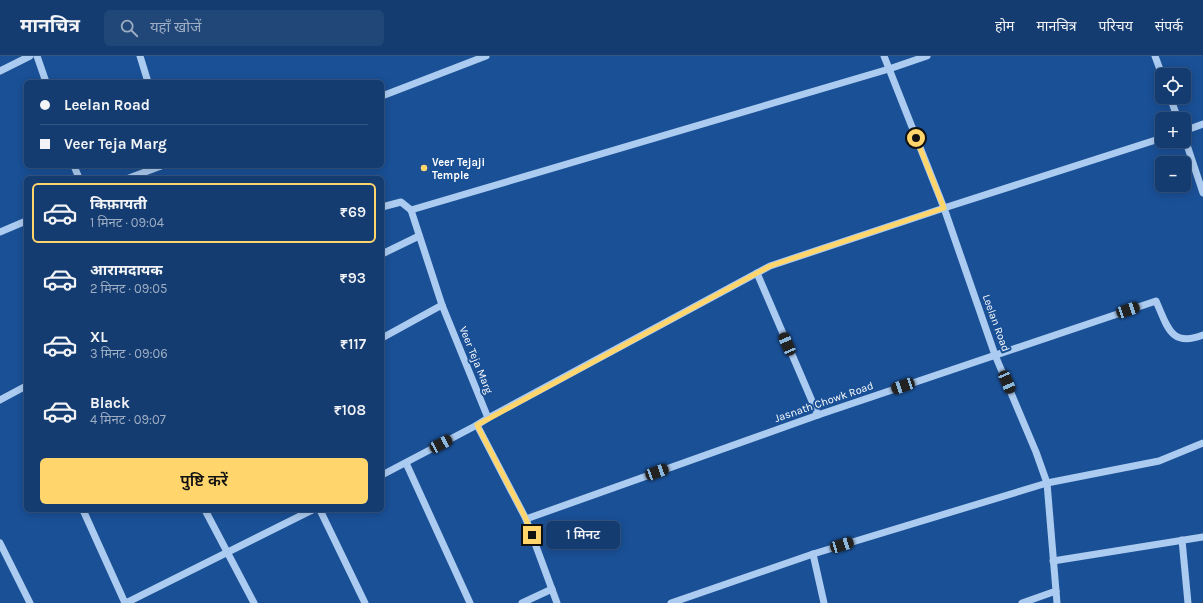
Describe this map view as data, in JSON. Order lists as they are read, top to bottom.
{
  "streets": {
    "street": ["Leelan Road", "Veer Teja Marg", "Jasnath Chowk Road"]
  },
  "crossings": [
    ["Leelan Road", "Jasnath Chowk Road"]
  ],
  "places": ["Veer Tejaji Temple"],
  "page": {
    "header": "मानचित्र",
    "search": "यहाँ खोजें",
    "nav": [
      "होम",
      "मानचित्र",
      "परिचय",
      "संपर्क"
    ],
    "map_buttons": ["+", "−"],
    "banner": ["Leelan Road", "Veer Teja Marg"],
    "list": [
      {
        "name": "किफ़ायती",
        "note": "1 मिनट · 09:04",
        "value": "₹69"
      },
      {
        "name": "आरामदायक",
        "note": "2 मिनट · 09:05",
        "value": "₹93"
      },
      {
        "name": "XL",
        "note": "3 मिनट · 09:06",
        "value": "₹117"
      },
      {
        "name": "Black",
        "note": "4 मिनट · 09:07",
        "value": "₹108"
      }
    ],
    "buttons": "पुष्टि करें",
    "bubble": "1 मिनट"
  }
}
